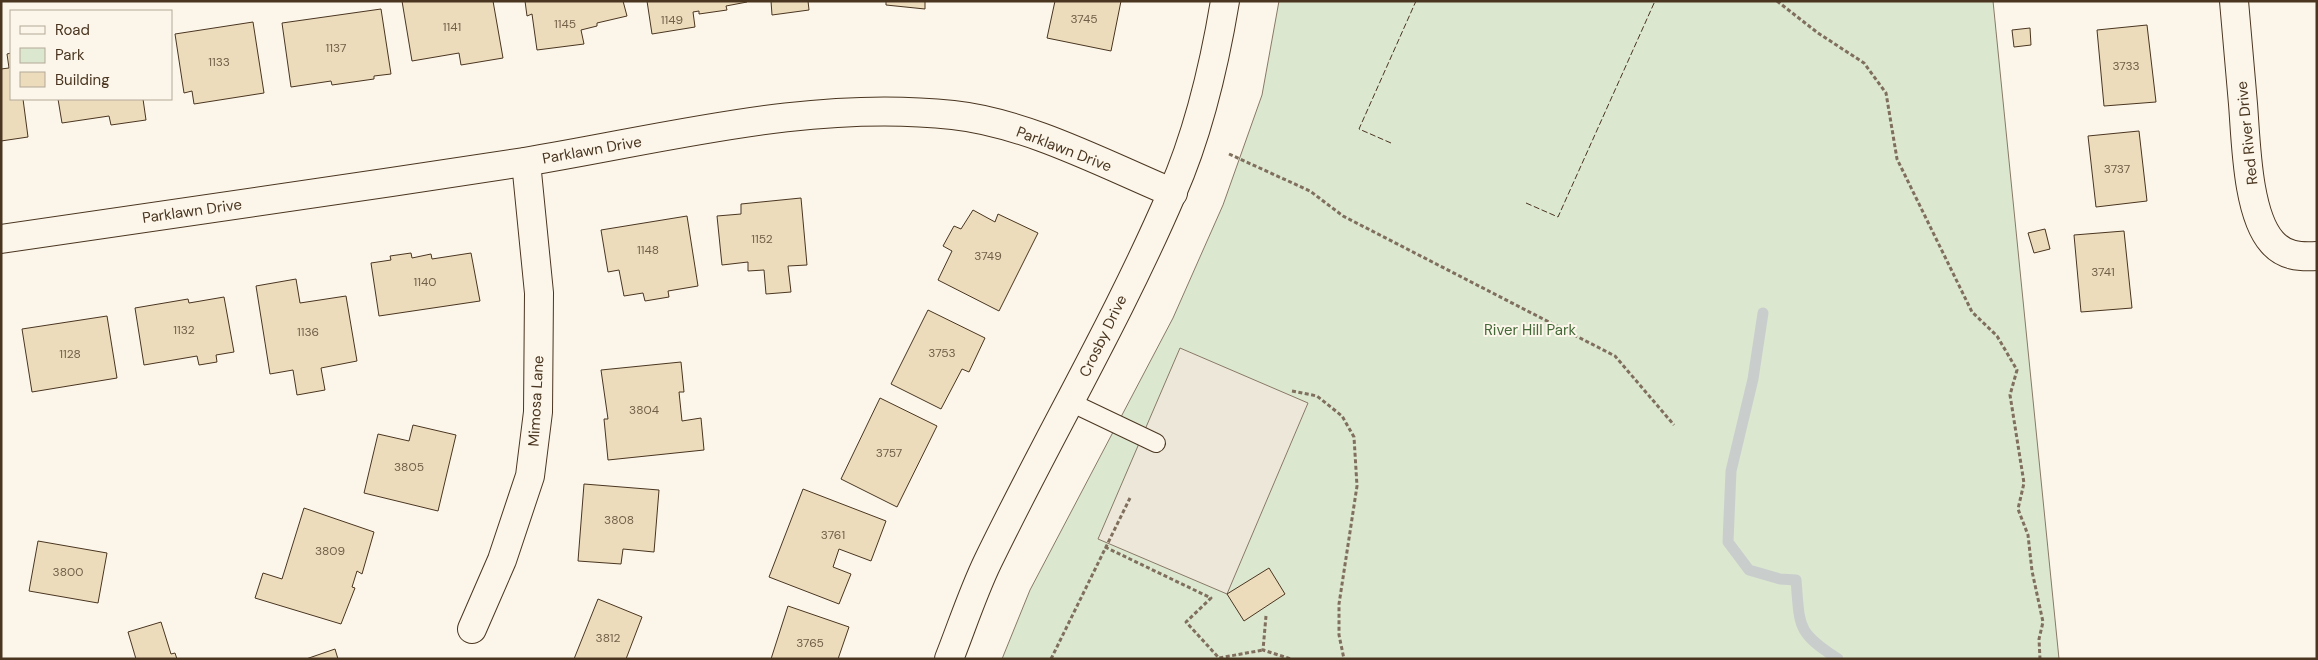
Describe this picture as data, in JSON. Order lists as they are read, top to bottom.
{
  "streets": {
    "street": [
      "Red River Drive",
      "Parklawn Drive",
      "Crosby Drive",
      "Mimosa Lane"
    ]
  },
  "crossings": [
    ["Parklawn Drive", "Crosby Drive"],
    ["Parklawn Drive", "Mimosa Lane"]
  ],
  "parks": ["River Hill Park"],
  "house_numbers": [
    "3745",
    "1149",
    "1145",
    "1141",
    "1137",
    "1133",
    "3733",
    "3737",
    "1152",
    "1148",
    "3749",
    "3741",
    "1140",
    "1132",
    "1136",
    "3753",
    "1128",
    "3804",
    "3757",
    "3805",
    "3808",
    "3761",
    "3809",
    "3800",
    "3812",
    "3765"
  ],
  "legend": ["Road", "Park", "Building"]
}
